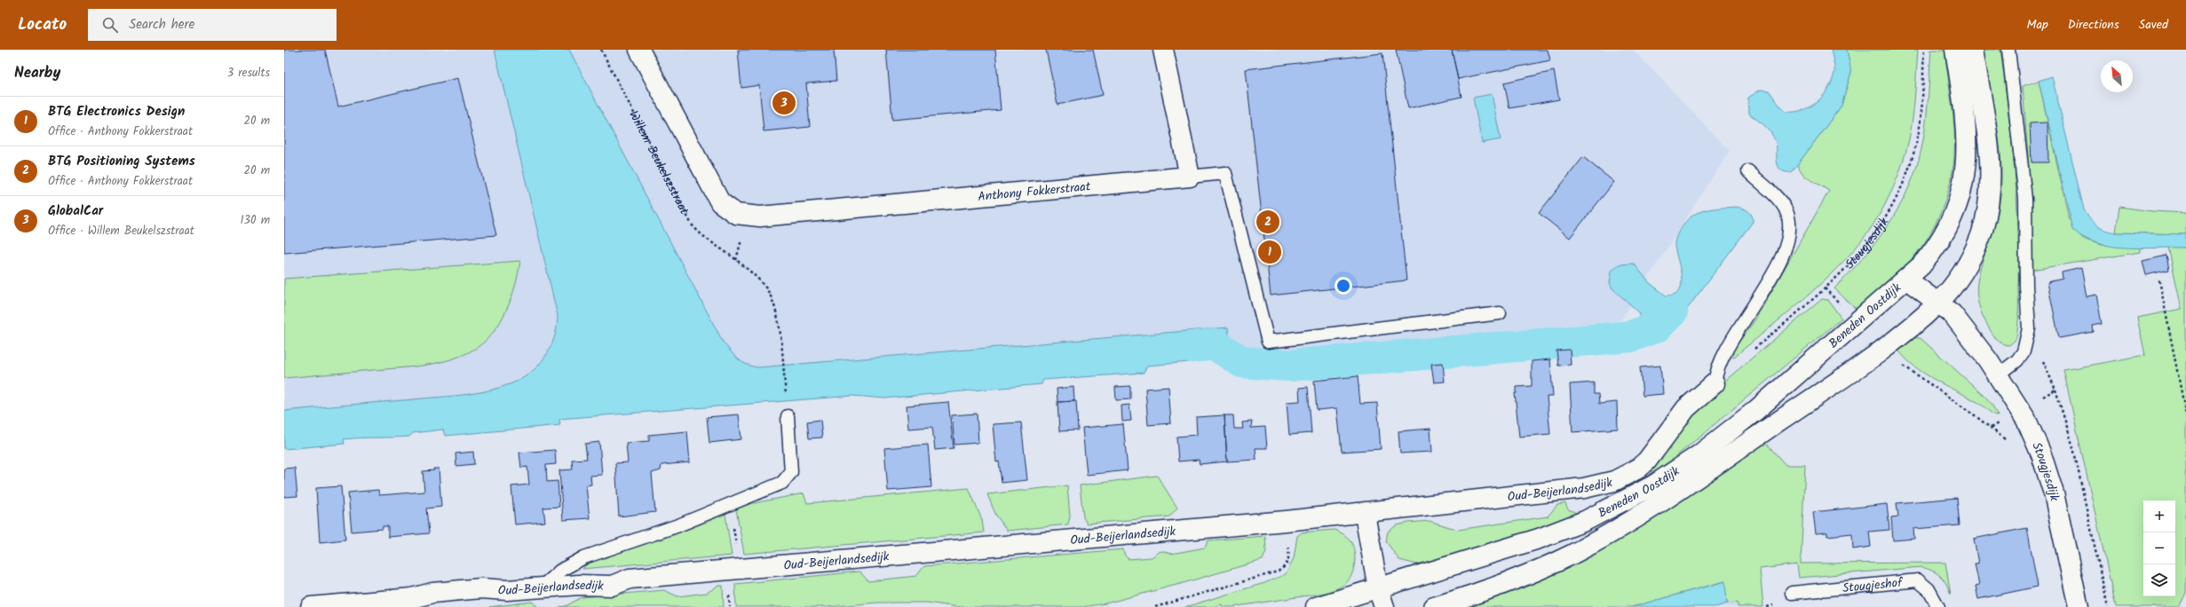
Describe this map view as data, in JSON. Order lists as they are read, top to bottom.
{
  "streets": {
    "street": [
      "Anthony Fokkerstraat",
      "Stougjesdijk",
      "Beneden Oostdijk",
      "Oud-Beijerlandsedijk"
    ],
    "lane": ["Stougjeshof"],
    "path": ["Willem Beukelszstraat"]
  },
  "crossings": [
    ["Stougjesdijk", "Beneden Oostdijk"]
  ],
  "north": "top left",
  "page": {
    "header": "Locato",
    "search": "Search here",
    "nav": ["Map", "Directions", "Saved"],
    "heading": ["Nearby", "3 results"],
    "pins": ["3", "2", "1"],
    "list": [
      {
        "mark": "1",
        "name": "BTG Electronics Design",
        "note": "Office · Anthony Fokkerstraat",
        "value": "20 m"
      },
      {
        "mark": "2",
        "name": "BTG Positioning Systems",
        "note": "Office · Anthony Fokkerstraat",
        "value": "20 m"
      },
      {
        "mark": "3",
        "name": "GlobalCar",
        "note": "Office · Willem Beukelszstraat",
        "value": "130 m"
      }
    ],
    "map_buttons": ["+", "−"]
  }
}
